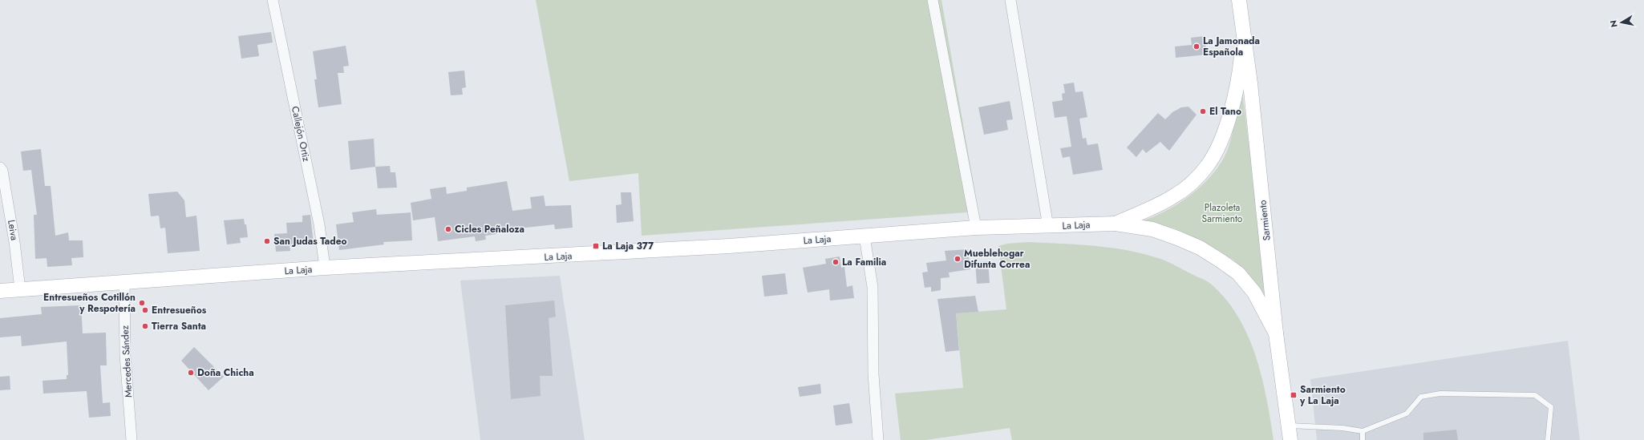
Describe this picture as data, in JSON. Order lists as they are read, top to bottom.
{
  "streets": {
    "main road": ["Sarmiento", "La Laja"],
    "street": ["Callejón Ortiz", "Leiva", "Mercedes Sández"]
  },
  "crossings": [
    ["Callejón Ortiz", "La Laja"],
    ["Sarmiento", "La Laja"],
    ["La Laja", "Leiva"],
    ["La Laja", "Mercedes Sández"]
  ],
  "parks": ["Plazoleta Sarmiento"],
  "places": {
    "other": [
      "La Jamonada Española",
      "El Tano",
      "Cicles Peñaloza",
      "San Judas Tadeo",
      "Mueblehogar Difunta Correa",
      "La Familia",
      "Entresueños Cotillón y Respotería",
      "Entresueños",
      "Tierra Santa",
      "Doña Chicha"
    ],
    "transit": ["La Laja 377", "Sarmiento y La Laja"]
  },
  "north": "left"
}
